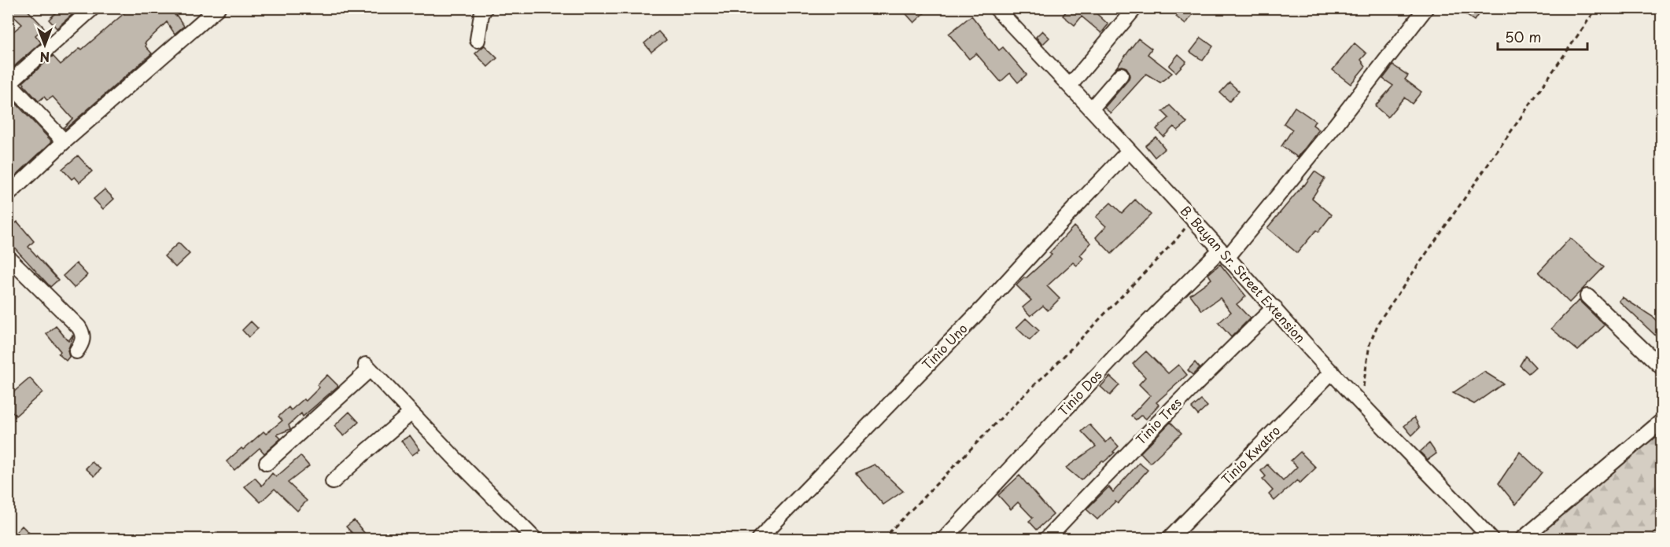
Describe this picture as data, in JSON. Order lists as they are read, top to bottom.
{
  "streets": {
    "street": [
      "B. Bayan Sr. Street Extension",
      "Tinio Uno",
      "Tinio Dos",
      "Tinio Tres",
      "Tinio Kwatro"
    ]
  },
  "crossings": [
    ["B. Bayan Sr. Street Extension", "Tinio Uno"],
    ["B. Bayan Sr. Street Extension", "Tinio Dos"],
    ["B. Bayan Sr. Street Extension", "Tinio Tres"],
    ["B. Bayan Sr. Street Extension", "Tinio Kwatro"]
  ],
  "scale_bar": "50 m",
  "north": "bottom"
}
